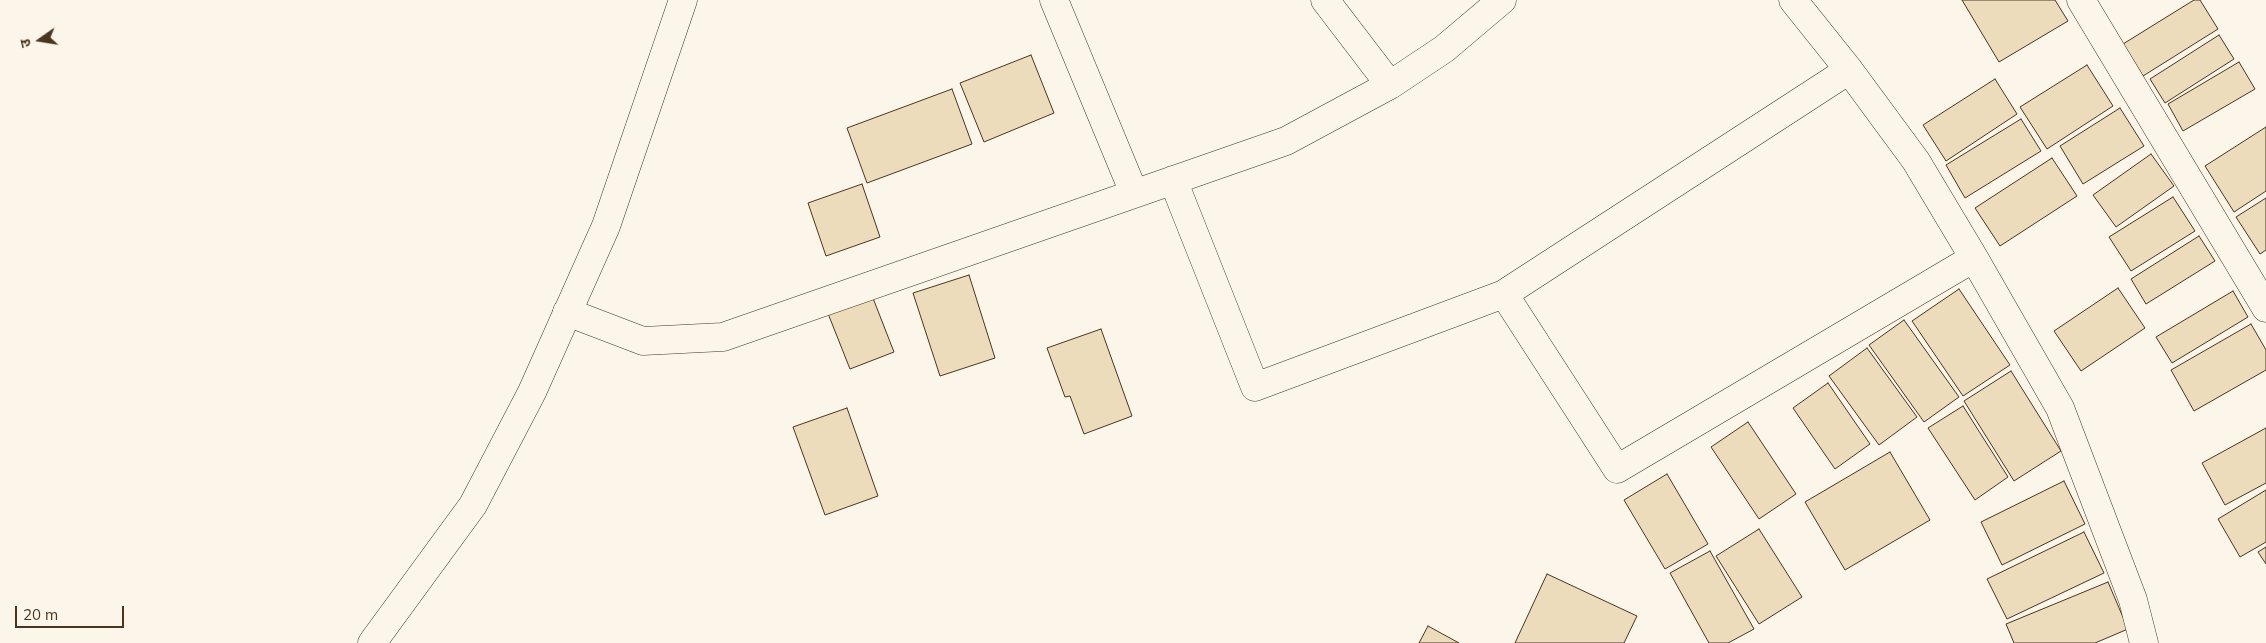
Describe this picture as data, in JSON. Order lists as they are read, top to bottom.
{
  "scale_bar": "20 m",
  "north": "left"
}
